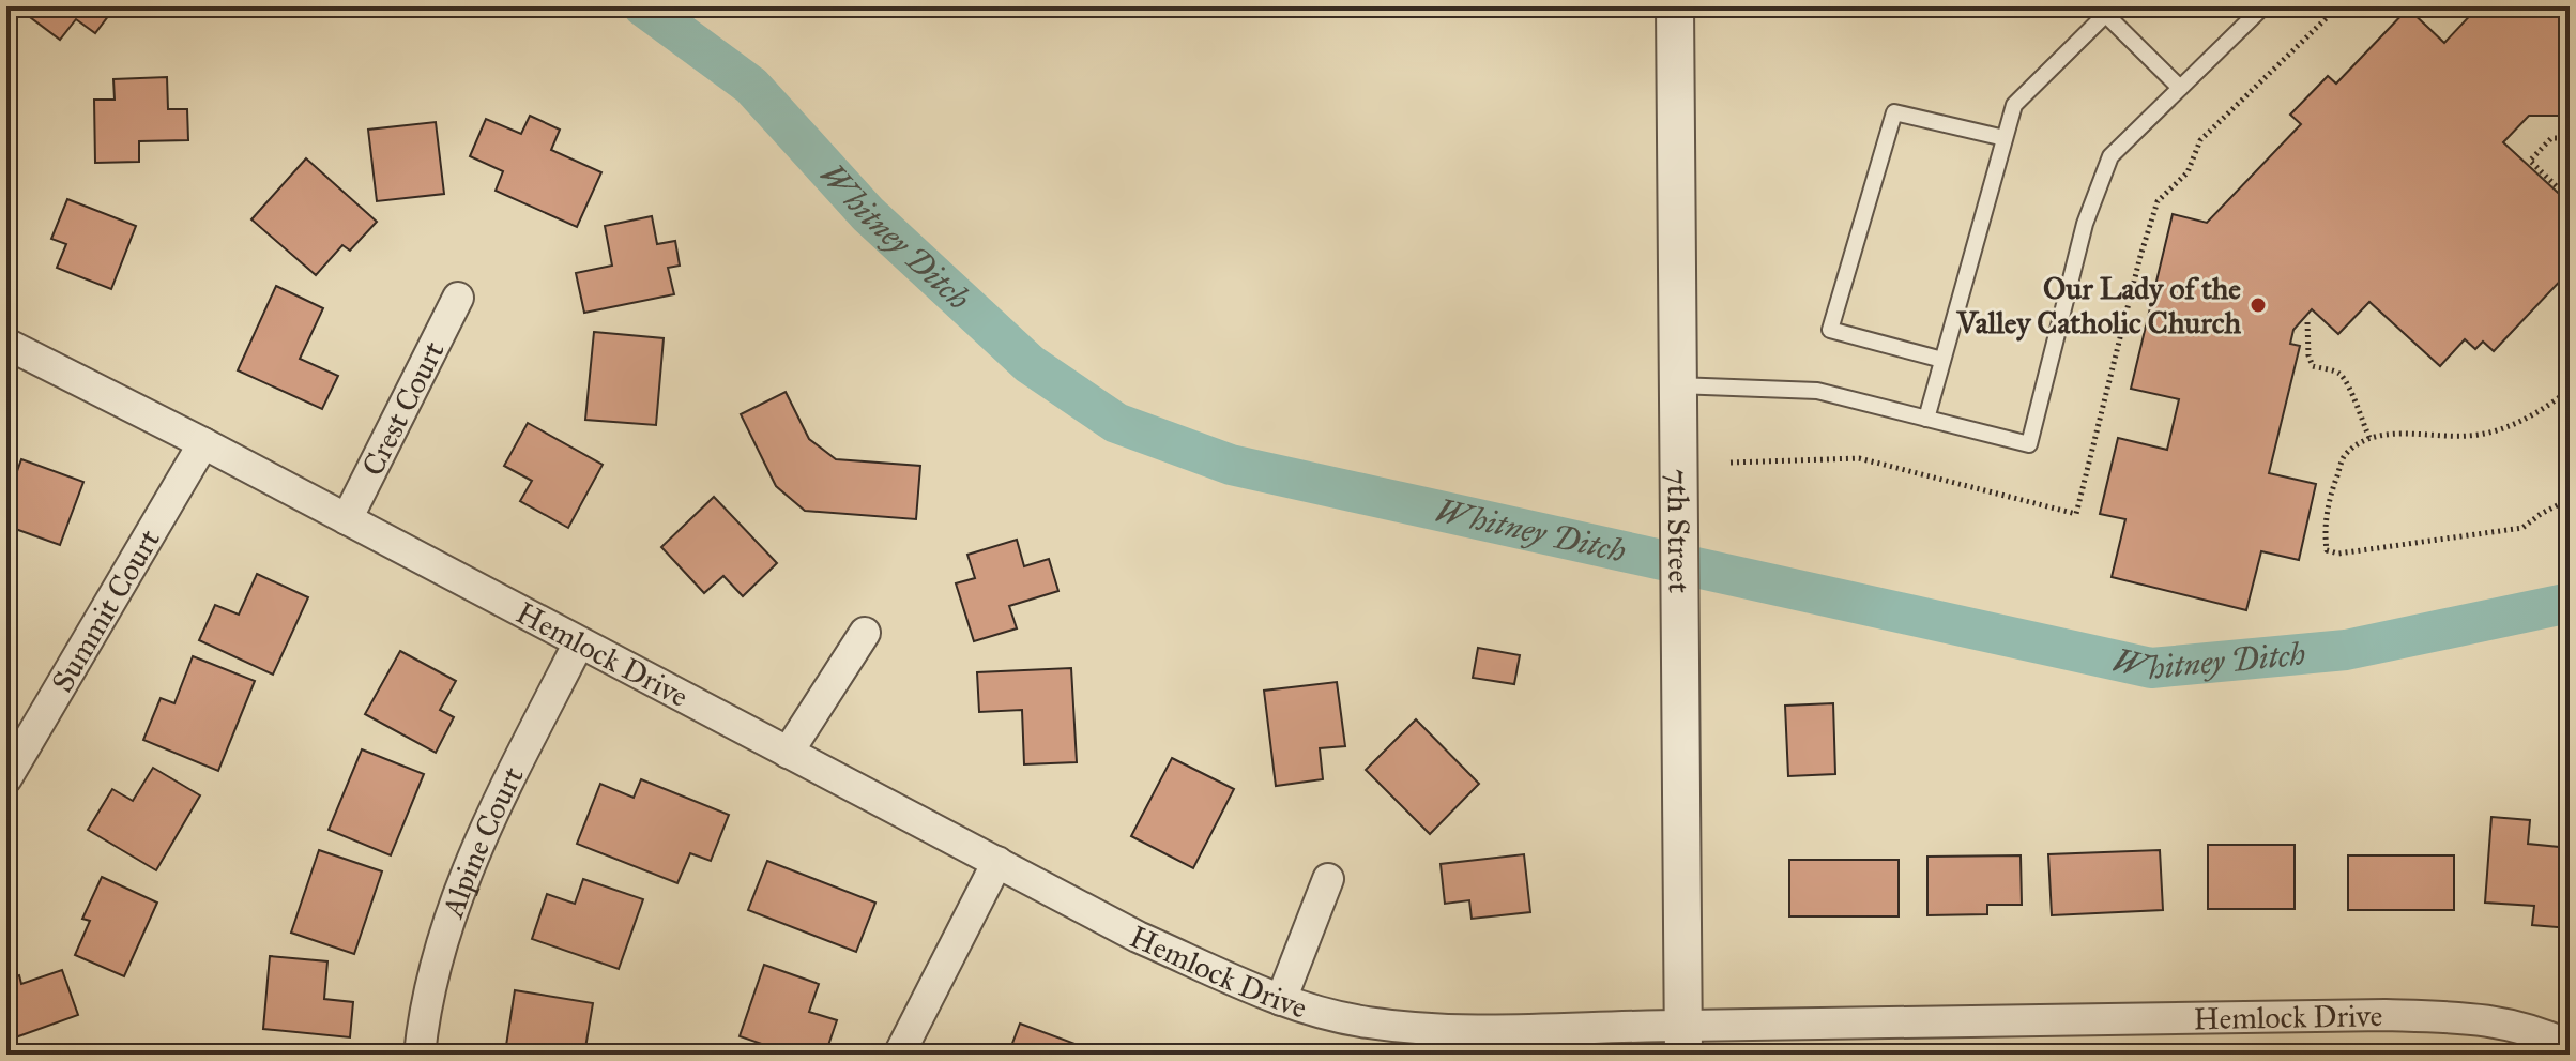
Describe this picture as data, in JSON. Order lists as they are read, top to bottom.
{
  "streets": {
    "street": [
      "Crest Court",
      "7th Street",
      "Summit Court",
      "Hemlock Drive",
      "Alpine Court"
    ]
  },
  "crossings": [
    ["Crest Court", "Hemlock Drive"],
    ["7th Street", "Hemlock Drive"],
    ["Summit Court", "Hemlock Drive"],
    ["Hemlock Drive", "Alpine Court"]
  ],
  "water": ["Whitney Ditch"],
  "places": ["Our Lady of the Valley Catholic Church"]
}
